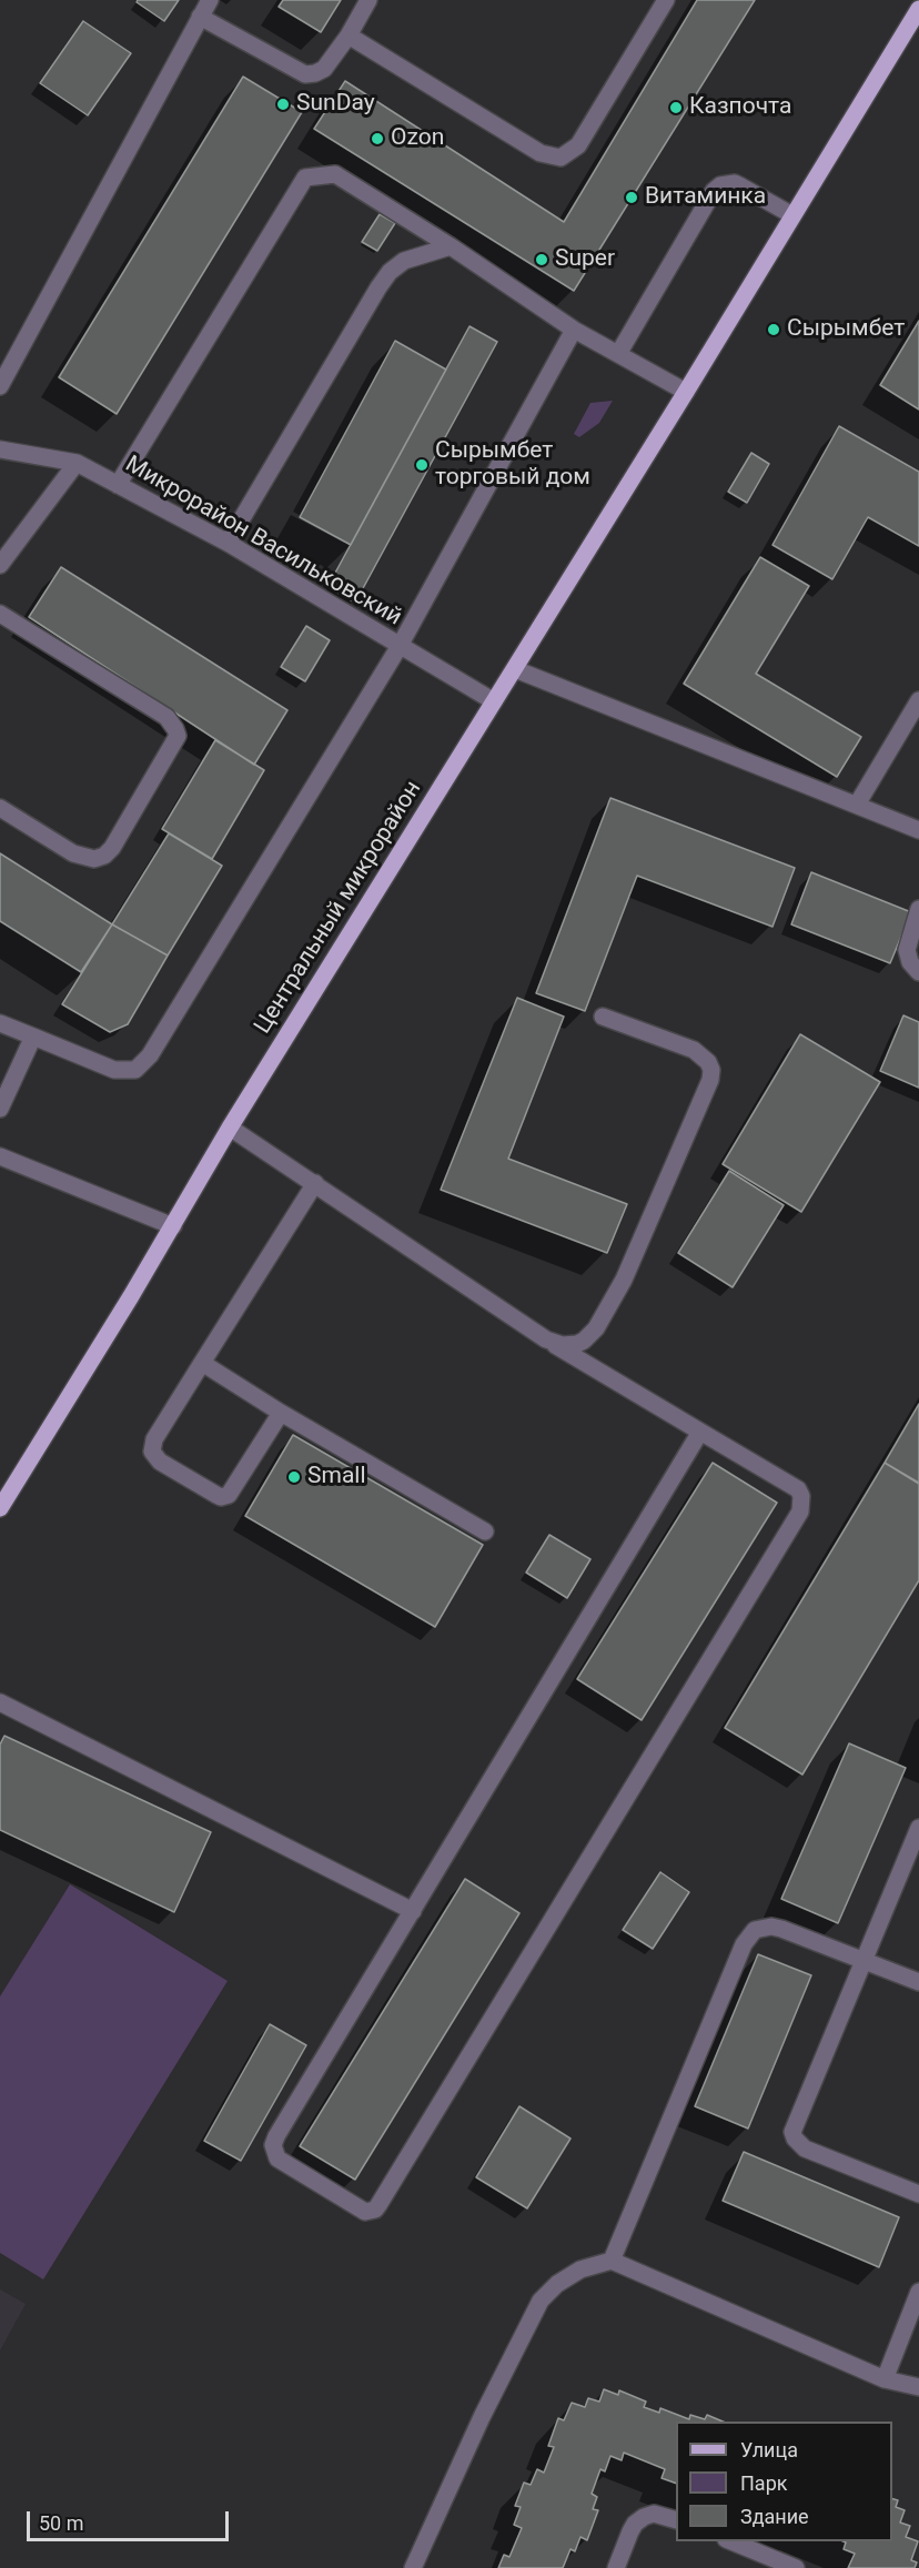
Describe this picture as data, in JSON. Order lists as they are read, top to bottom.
{
  "streets": {
    "main road": ["Центральный микрорайон"],
    "street": ["Микрорайон Васильковский"]
  },
  "crossings": [
    ["Микрорайон Васильковский", "Центральный микрорайон"]
  ],
  "places": [
    "SunDay",
    "Казпочта",
    "Ozon",
    "Витаминка",
    "Super",
    "Сырымбет",
    "Сырымбет торговый дом",
    "Small"
  ],
  "legend": ["Улица", "Парк", "Здание"],
  "scale_bar": "50 m"
}
